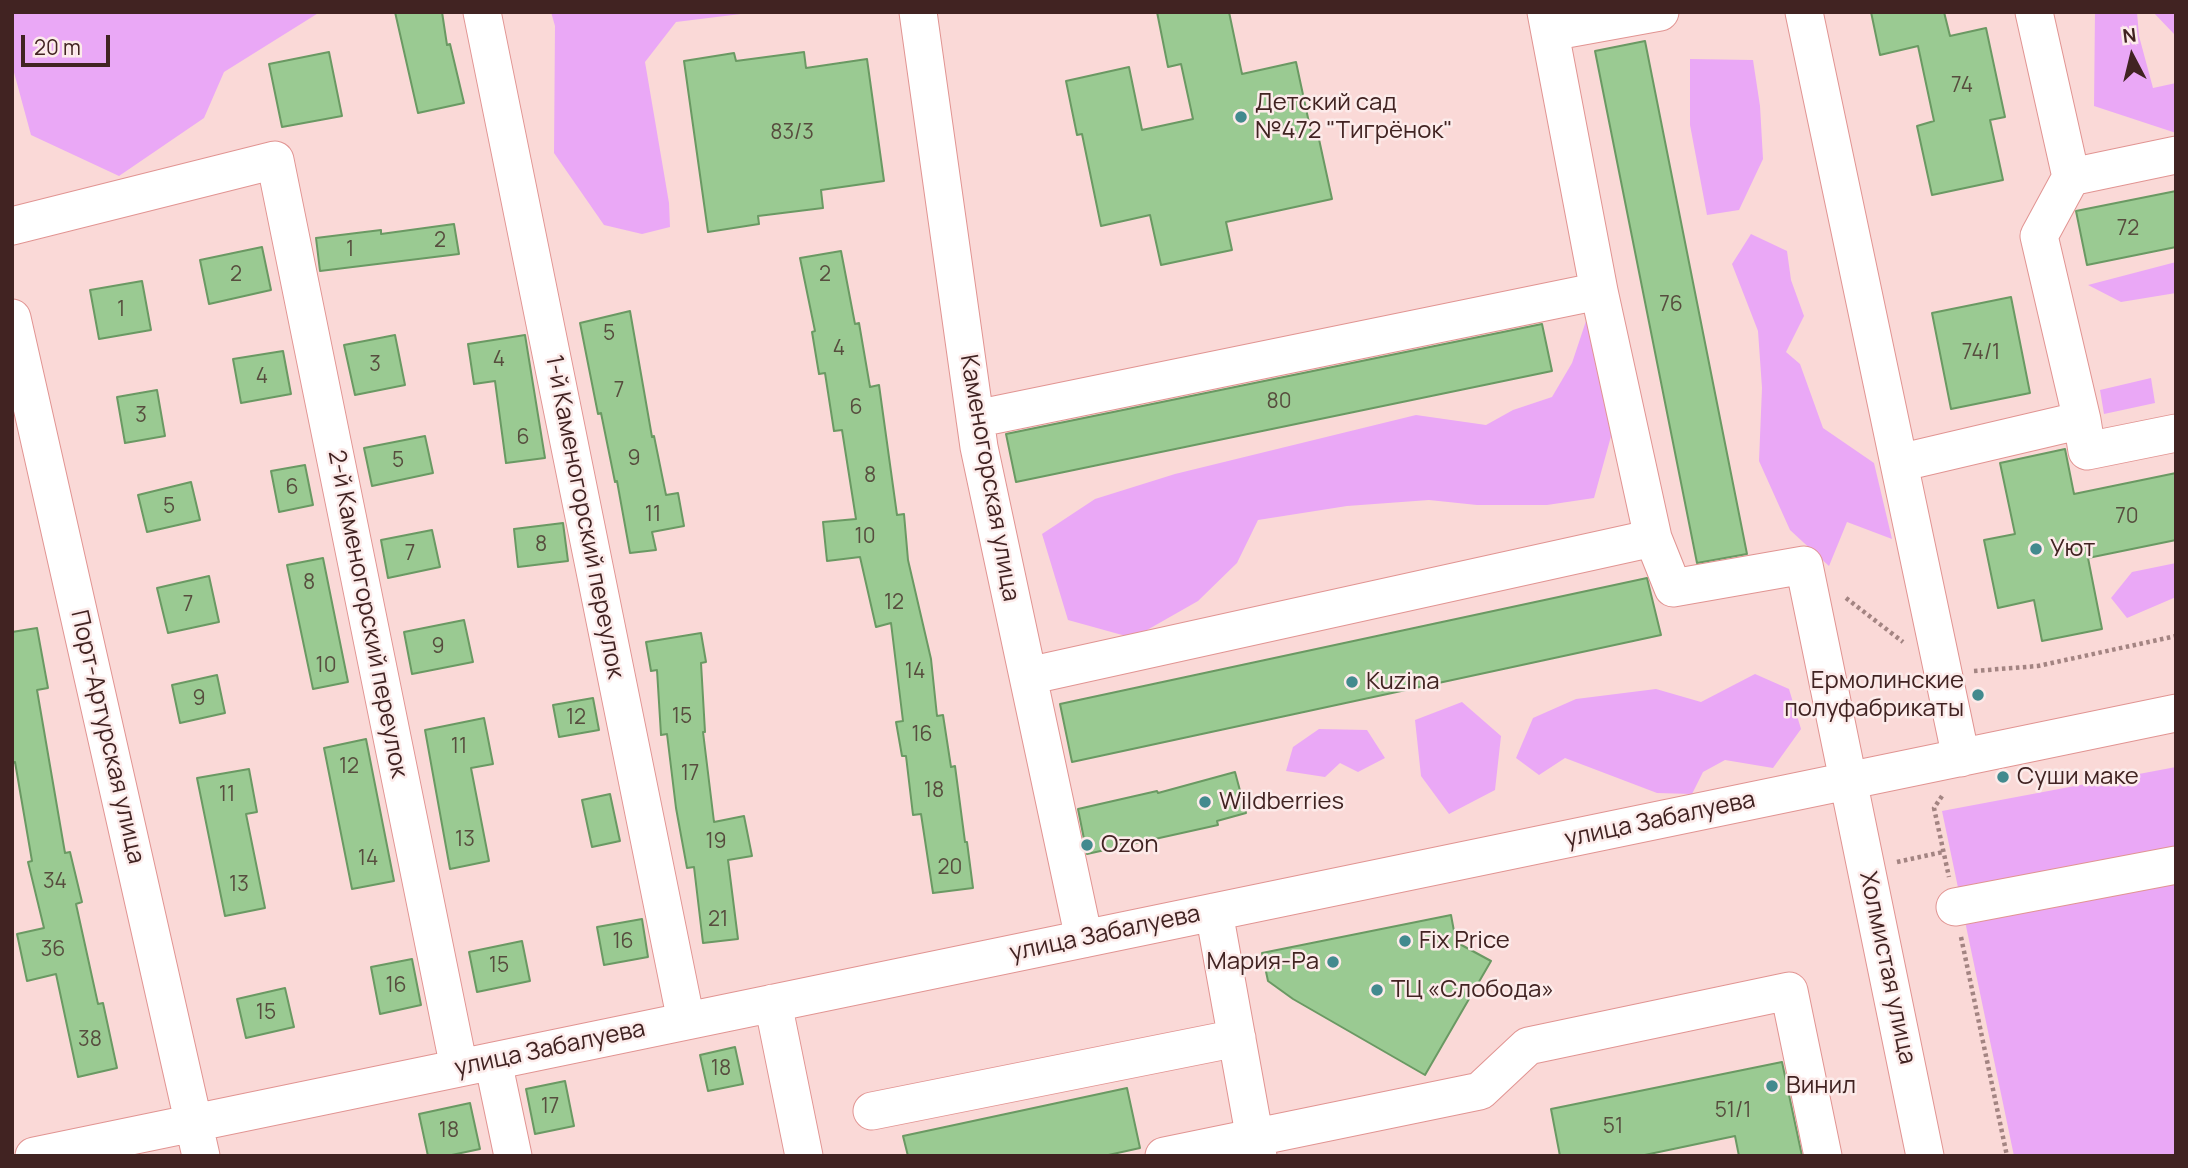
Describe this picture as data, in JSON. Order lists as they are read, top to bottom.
{
  "streets": {
    "street": [
      "Каменогорская улица",
      "1-й Каменогорский переулок",
      "2-й Каменогорский переулок",
      "Порт-Артурская улица",
      "улица Забалуева",
      "Холмистая улица"
    ]
  },
  "crossings": [
    ["Каменогорская улица", "улица Забалуева"],
    ["1-й Каменогорский переулок", "улица Забалуева"],
    ["2-й Каменогорский переулок", "улица Забалуева"],
    ["Порт-Артурская улица", "улица Забалуева"],
    ["улица Забалуева", "Холмистая улица"]
  ],
  "places": [
    "Детский сад №472 \"Тигрёнок\"",
    "Уют",
    "Kuzina",
    "Ермолинские полуфабрикаты",
    "Суши маке",
    "Wildberries",
    "Ozon",
    "Fix Price",
    "Мария-Ра",
    "ТЦ «Слобода»",
    "Винил"
  ],
  "house_numbers": [
    "74",
    "83/3",
    "72",
    "2",
    "1",
    "2",
    "2",
    "76",
    "1",
    "5",
    "4",
    "74/1",
    "4",
    "3",
    "4",
    "7",
    "80",
    "6",
    "3",
    "6",
    "9",
    "5",
    "8",
    "6",
    "5",
    "11",
    "70",
    "10",
    "8",
    "7",
    "8",
    "12",
    "7",
    "9",
    "10",
    "14",
    "9",
    "15",
    "12",
    "16",
    "11",
    "12",
    "17",
    "18",
    "11",
    "13",
    "19",
    "14",
    "20",
    "34",
    "13",
    "21",
    "16",
    "36",
    "15",
    "16",
    "15",
    "38",
    "18",
    "17",
    "51/1",
    "51",
    "18"
  ],
  "scale_bar": "20 m",
  "north": "top"
}
